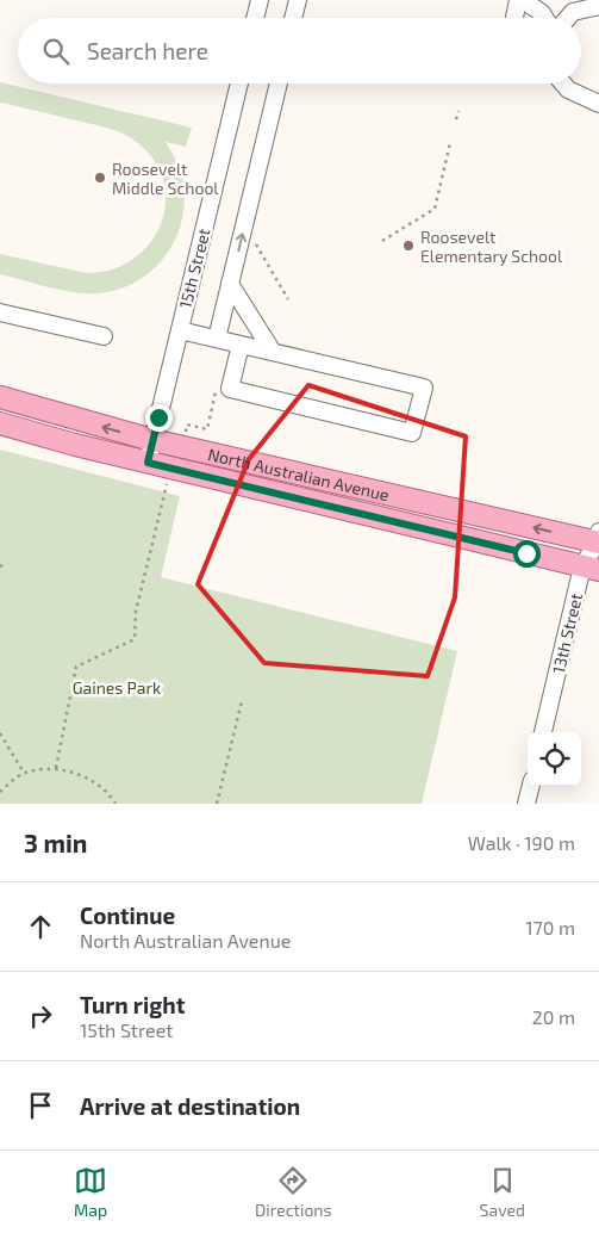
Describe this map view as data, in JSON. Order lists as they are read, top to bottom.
{
  "streets": {
    "main road": ["North Australian Avenue"],
    "street": ["15th Street", "13th Street"]
  },
  "crossings": [
    ["15th Street", "North Australian Avenue"],
    ["North Australian Avenue", "13th Street"]
  ],
  "parks": ["Gaines Park"],
  "places": ["Roosevelt Middle School", "Roosevelt Elementary School"],
  "page": {
    "search": "Search here",
    "heading": ["3 min", "Walk · 190 m"],
    "list": [
      ["Continue", "North Australian Avenue", "170 m"],
      ["Turn right", "15th Street", "20 m"],
      "Arrive at destination"
    ],
    "nav": ["Map", "Directions", "Saved"]
  }
}
